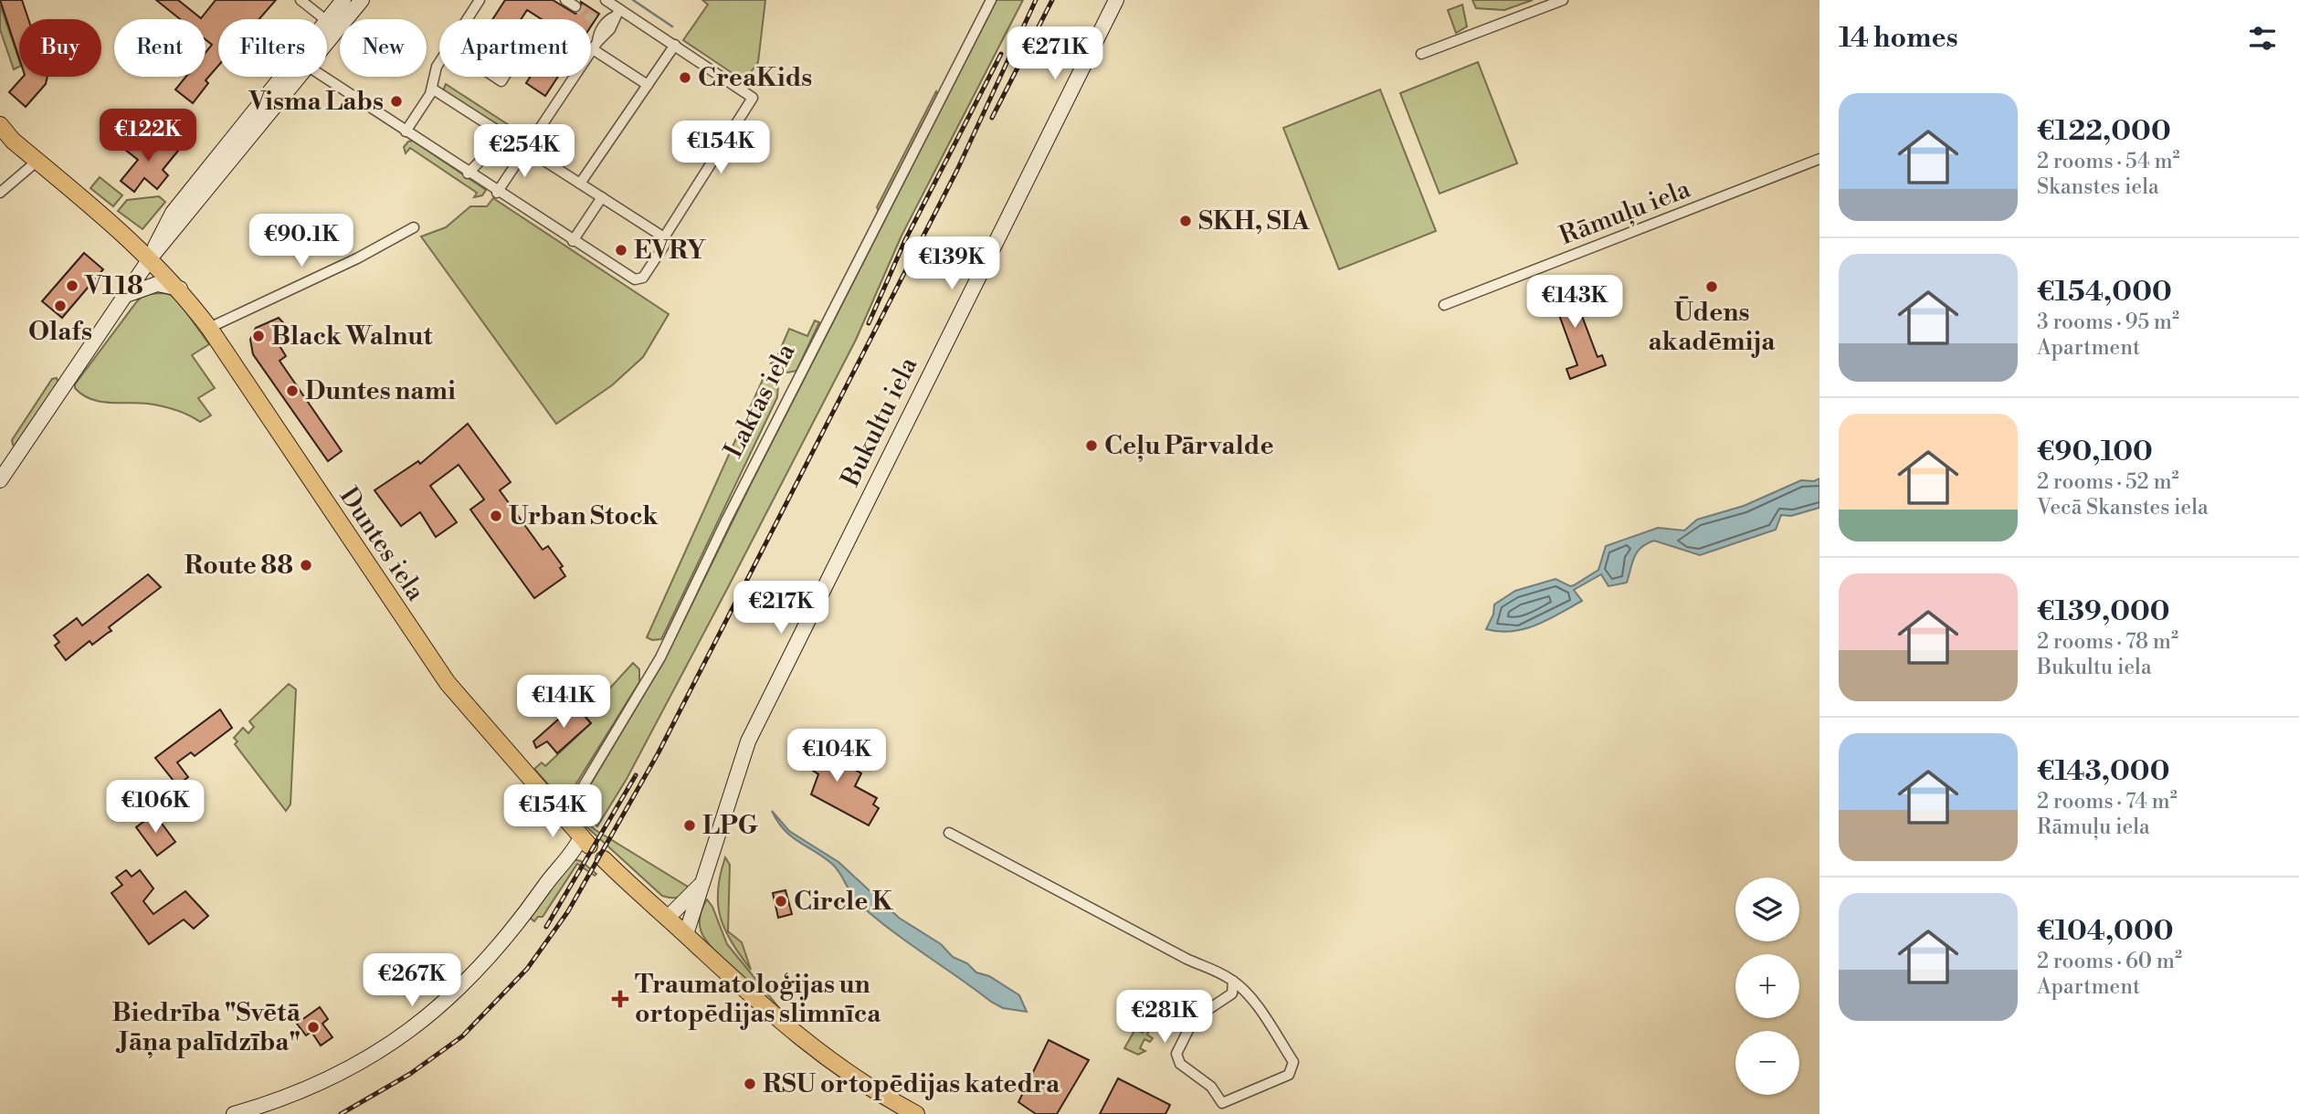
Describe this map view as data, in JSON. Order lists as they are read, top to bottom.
{
  "streets": {
    "main road": ["Duntes iela"],
    "street": ["Rāmuļu iela", "Laktas iela", "Bukultu iela"]
  },
  "crossings": [
    ["Laktas iela", "Duntes iela"]
  ],
  "places": {
    "other": [
      "CreaKids",
      "Visma Labs",
      "SKH, SIA",
      "EVRY",
      "V118",
      "Ūdens akadēmija",
      "Olafs",
      "Black Walnut",
      "Duntes nami",
      "Ceļu Pārvalde",
      "Urban Stock",
      "Route 88",
      "LPG",
      "Circle K",
      "Biedrība \"Svētā Jāņa palīdzība\"",
      "RSU ortopēdijas katedra"
    ],
    "health": ["Traumatoloģijas un ortopēdijas slimnīca"]
  },
  "page": {
    "heading": "14 homes",
    "chip": [
      "Buy",
      "Rent",
      "Filters",
      "New",
      "Apartment"
    ],
    "price": [
      "€271K",
      "€122K",
      "€154K",
      "€254K",
      "€90.1K",
      "€139K",
      "€143K",
      "€217K",
      "€141K",
      "€104K",
      "€106K",
      "€154K",
      "€267K",
      "€281K"
    ],
    "list": [
      {
        "name": "€122,000",
        "note": "2 rooms · 54 m² · Skanstes iela"
      },
      {
        "name": "€154,000",
        "note": "3 rooms · 95 m² · Apartment"
      },
      {
        "name": "€90,100",
        "note": "2 rooms · 52 m² · Vecā Skanstes iela"
      },
      {
        "name": "€139,000",
        "note": "2 rooms · 78 m² · Bukultu iela"
      },
      {
        "name": "€143,000",
        "note": "2 rooms · 74 m² · Rāmuļu iela"
      },
      {
        "name": "€104,000",
        "note": "2 rooms · 60 m² · Apartment"
      }
    ],
    "map_buttons": ["+", "−"]
  }
}
